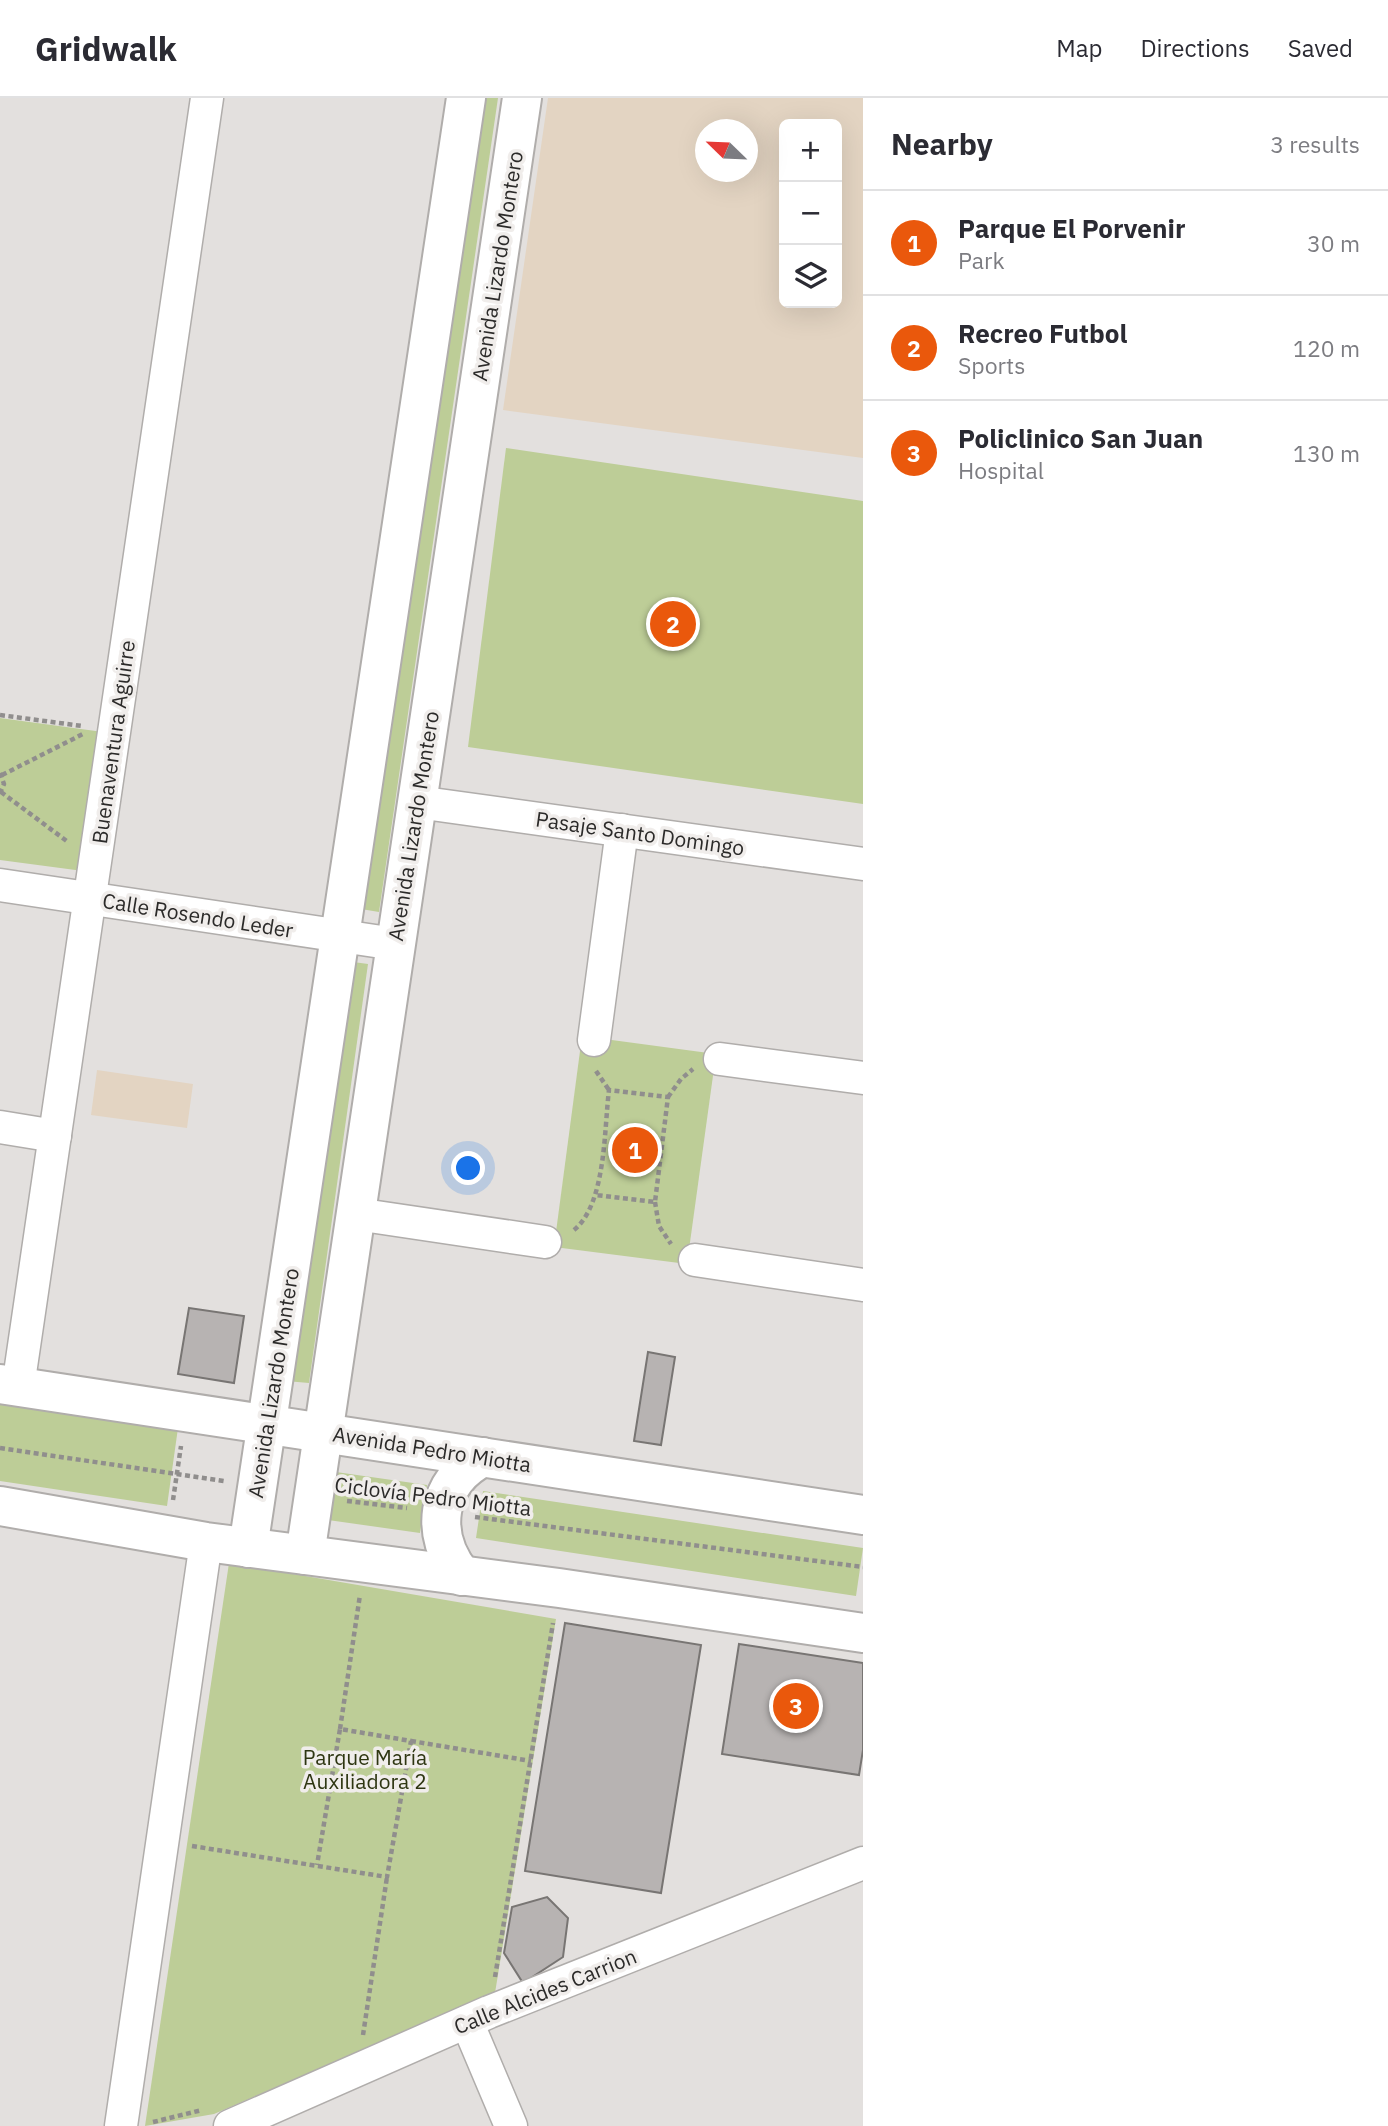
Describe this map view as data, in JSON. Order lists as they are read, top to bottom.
{
  "streets": {
    "street": [
      "Avenida Lizardo Montero",
      "Buenaventura Aguirre",
      "Pasaje Santo Domingo",
      "Calle Rosendo Leder",
      "Avenida Pedro Miotta",
      "Calle Alcides Carrion"
    ],
    "path": ["Ciclovía Pedro Miotta"]
  },
  "crossings": [
    ["Avenida Lizardo Montero", "Pasaje Santo Domingo"],
    ["Avenida Lizardo Montero", "Calle Rosendo Leder"],
    ["Avenida Lizardo Montero", "Avenida Pedro Miotta"],
    ["Avenida Lizardo Montero", "Ciclovía Pedro Miotta"],
    ["Buenaventura Aguirre", "Calle Rosendo Leder"],
    ["Buenaventura Aguirre", "Avenida Pedro Miotta"]
  ],
  "parks": ["Parque María Auxiliadora 2"],
  "north": "top left",
  "page": {
    "header": "Gridwalk",
    "nav": ["Map", "Directions", "Saved"],
    "heading": ["Nearby", "3 results"],
    "map_buttons": ["+", "−"],
    "list": [
      {
        "mark": "1",
        "name": "Parque El Porvenir",
        "note": "Park",
        "value": "30 m"
      },
      {
        "mark": "2",
        "name": "Recreo Futbol",
        "note": "Sports",
        "value": "120 m"
      },
      {
        "mark": "3",
        "name": "Policlinico San Juan",
        "note": "Hospital",
        "value": "130 m"
      }
    ],
    "pins": ["2", "1", "3"]
  }
}
